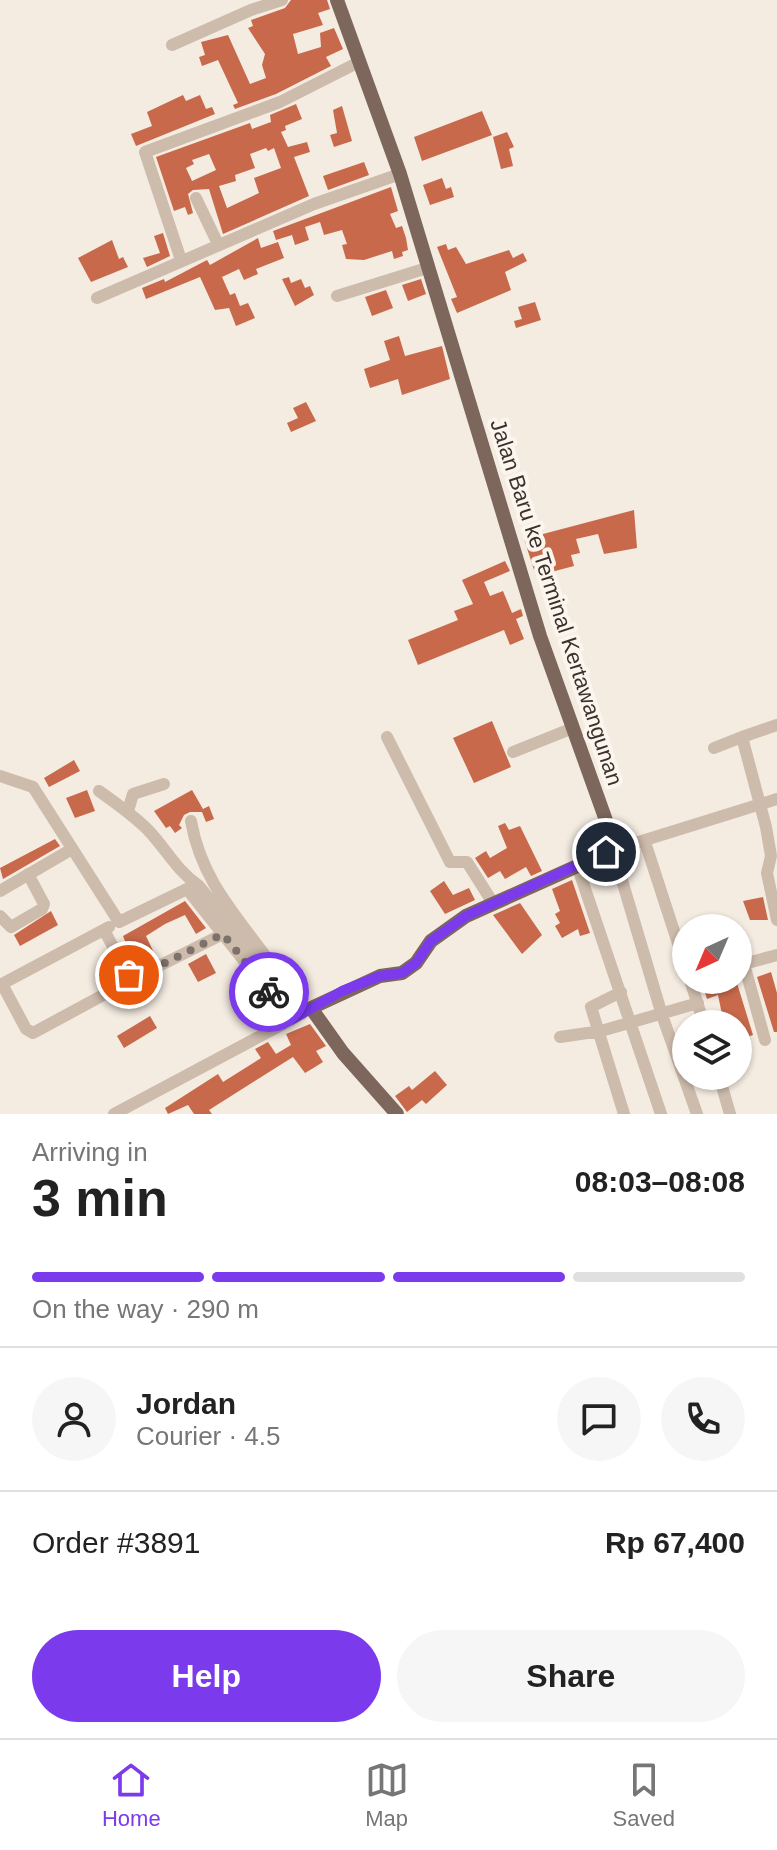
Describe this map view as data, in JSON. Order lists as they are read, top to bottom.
{
  "streets": {
    "main road": ["Jalan Baru ke Terminal Kertawangunan"]
  },
  "north": "bottom left",
  "page": {
    "heading": ["3 min", "Arriving in", "08:03–08:08"],
    "panel": [
      "Jordan",
      "Courier · 4.5",
      "Order #3891",
      "Rp 67,400"
    ],
    "bar": "On the way · 290 m",
    "buttons": ["Help", "Share"],
    "tabs": ["Home", "Map", "Saved"]
  }
}
